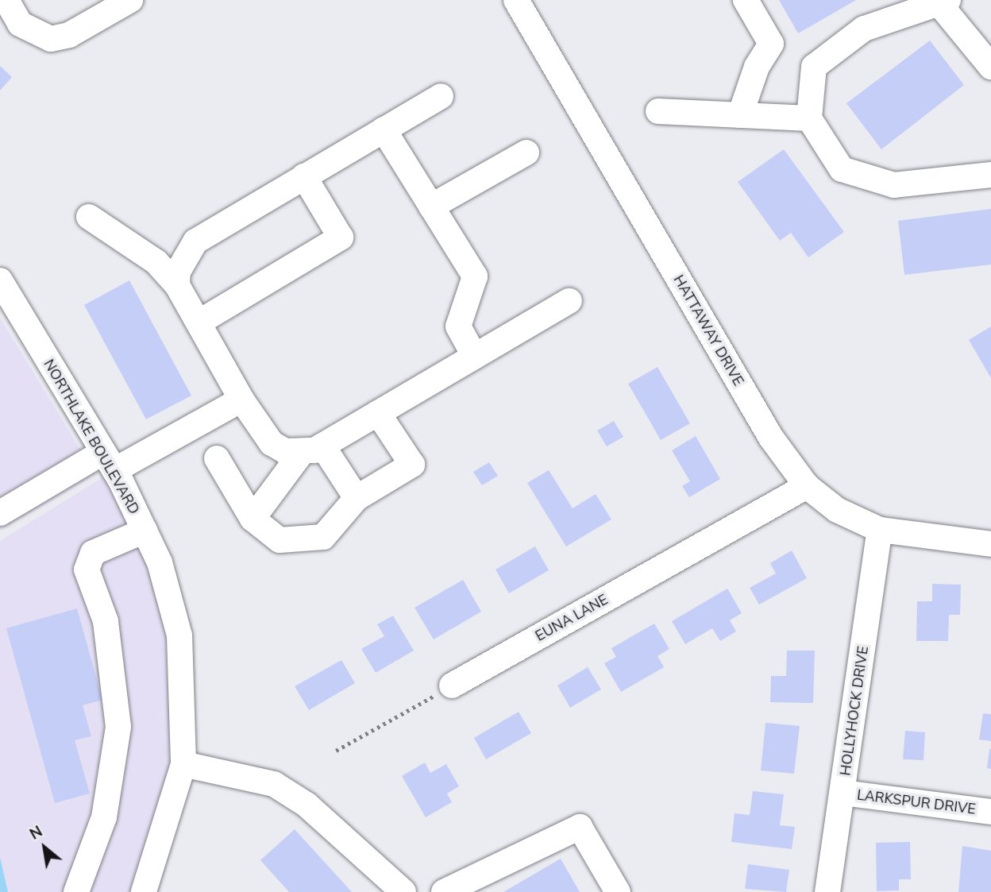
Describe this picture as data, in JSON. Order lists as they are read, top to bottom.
{
  "streets": {
    "street": [
      "HATTAWAY DRIVE",
      "NORTHLAKE BOULEVARD",
      "EUNA LANE",
      "HOLLYHOCK DRIVE",
      "LARKSPUR DRIVE"
    ]
  },
  "crossings": [
    ["HATTAWAY DRIVE", "EUNA LANE"],
    ["HATTAWAY DRIVE", "HOLLYHOCK DRIVE"],
    ["HOLLYHOCK DRIVE", "LARKSPUR DRIVE"]
  ],
  "north": "top left"
}
